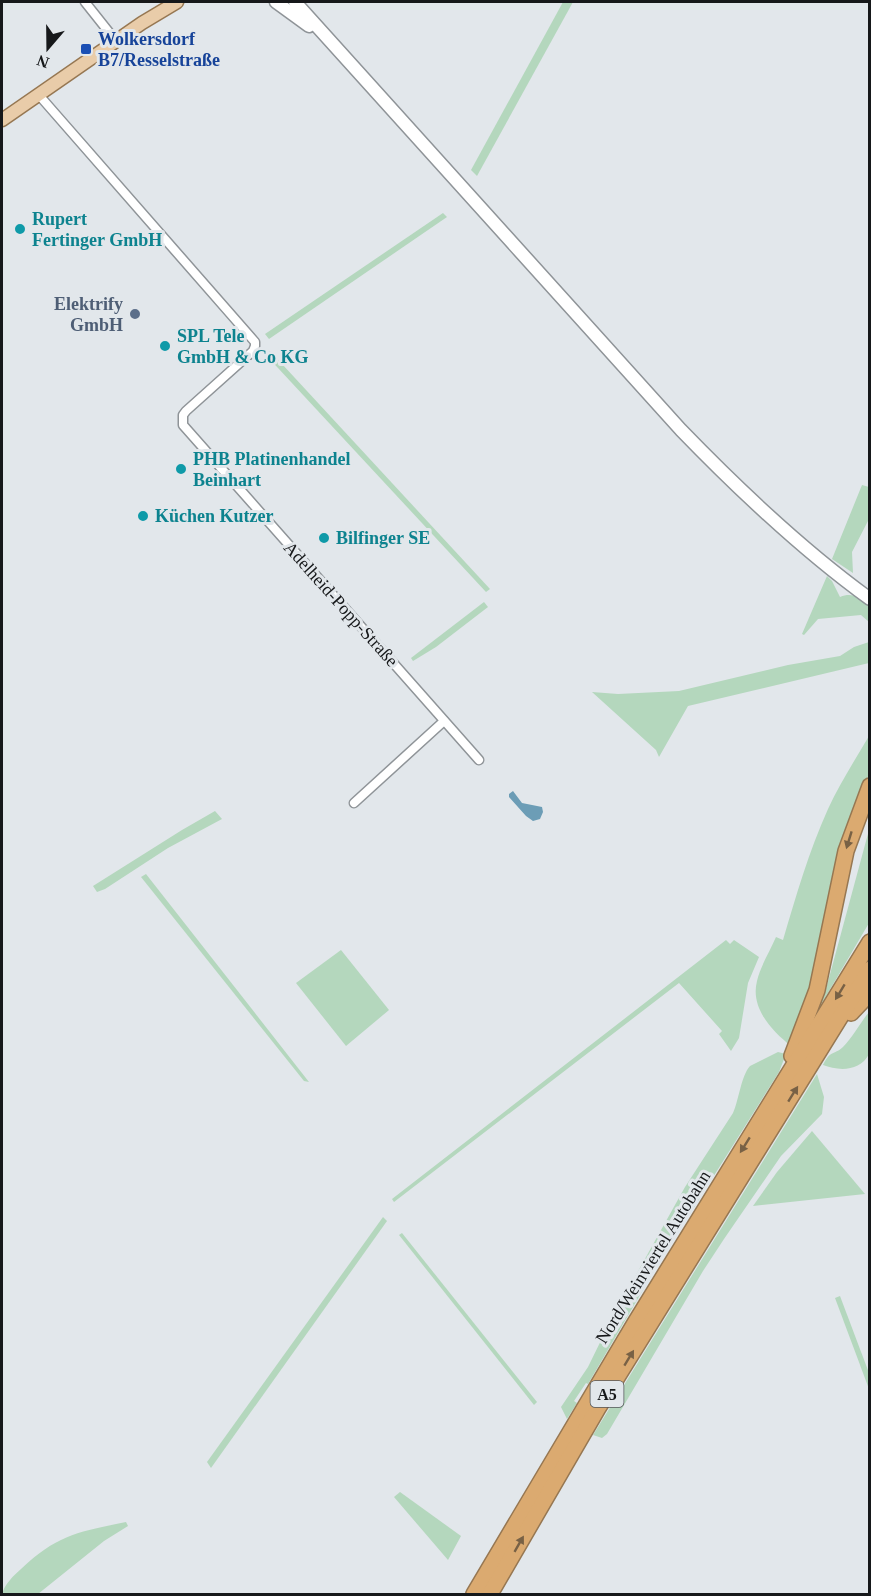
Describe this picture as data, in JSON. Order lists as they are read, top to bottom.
{
  "streets": {
    "highway": ["Nord/Weinviertel Autobahn", "A5"],
    "street": ["Adelheid-Popp-Straße"]
  },
  "places": {
    "transit": ["Wolkersdorf B7/Resselstraße"],
    "other": [
      "Rupert Fertinger GmbH",
      "Elektrify GmbH",
      "SPL Tele GmbH & Co KG",
      "PHB Platinenhandel Beinhart",
      "Küchen Kutzer",
      "Bilfinger SE"
    ]
  },
  "north": "bottom"
}
